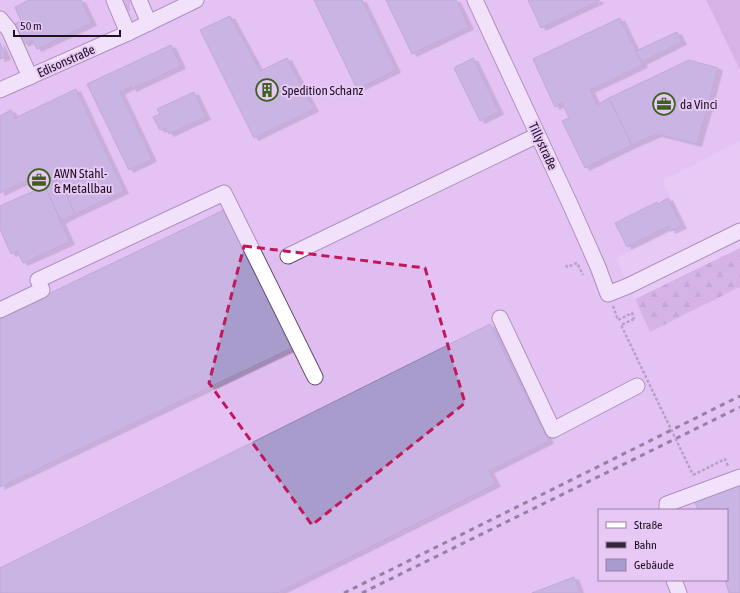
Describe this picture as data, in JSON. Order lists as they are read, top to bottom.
{
  "streets": {
    "street": ["Edisonstraße", "Tillystraße"]
  },
  "places": {
    "building": ["Spedition Schanz"],
    "office": ["da Vinci", "AWN Stahl- & Metallbau"]
  },
  "legend": ["Straße", "Bahn", "Gebäude"],
  "scale_bar": "50 m"
}
